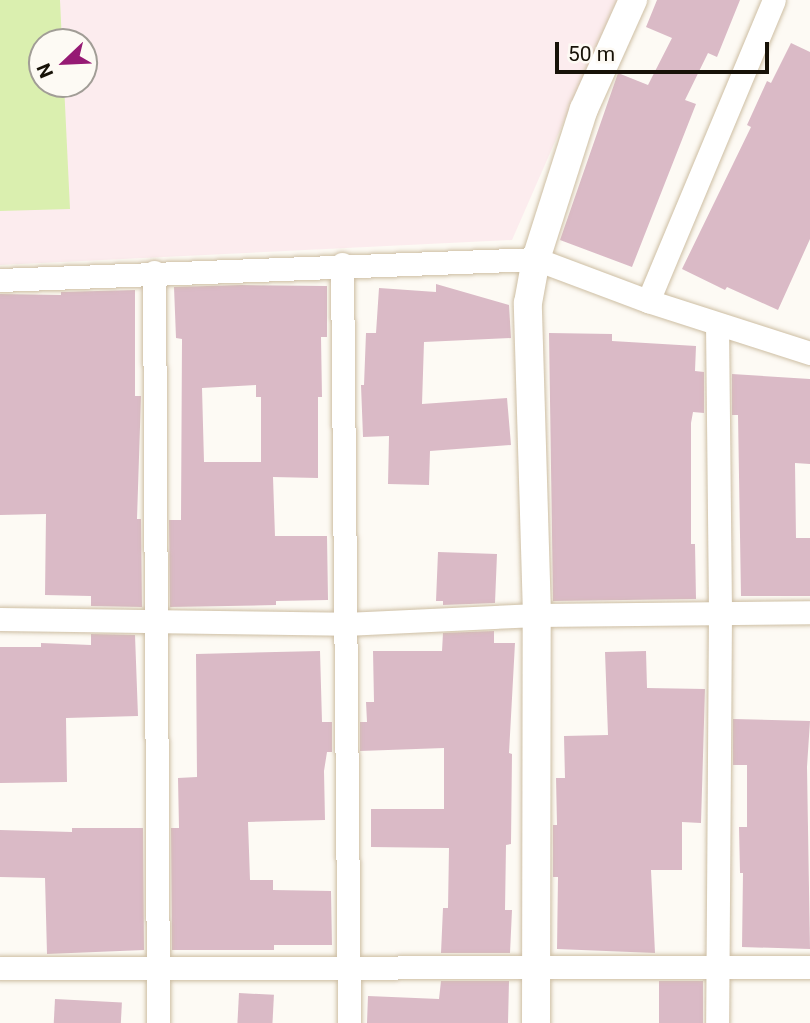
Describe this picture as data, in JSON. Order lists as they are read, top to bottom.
{
  "scale_bar": "50 m",
  "north": "bottom left"
}
